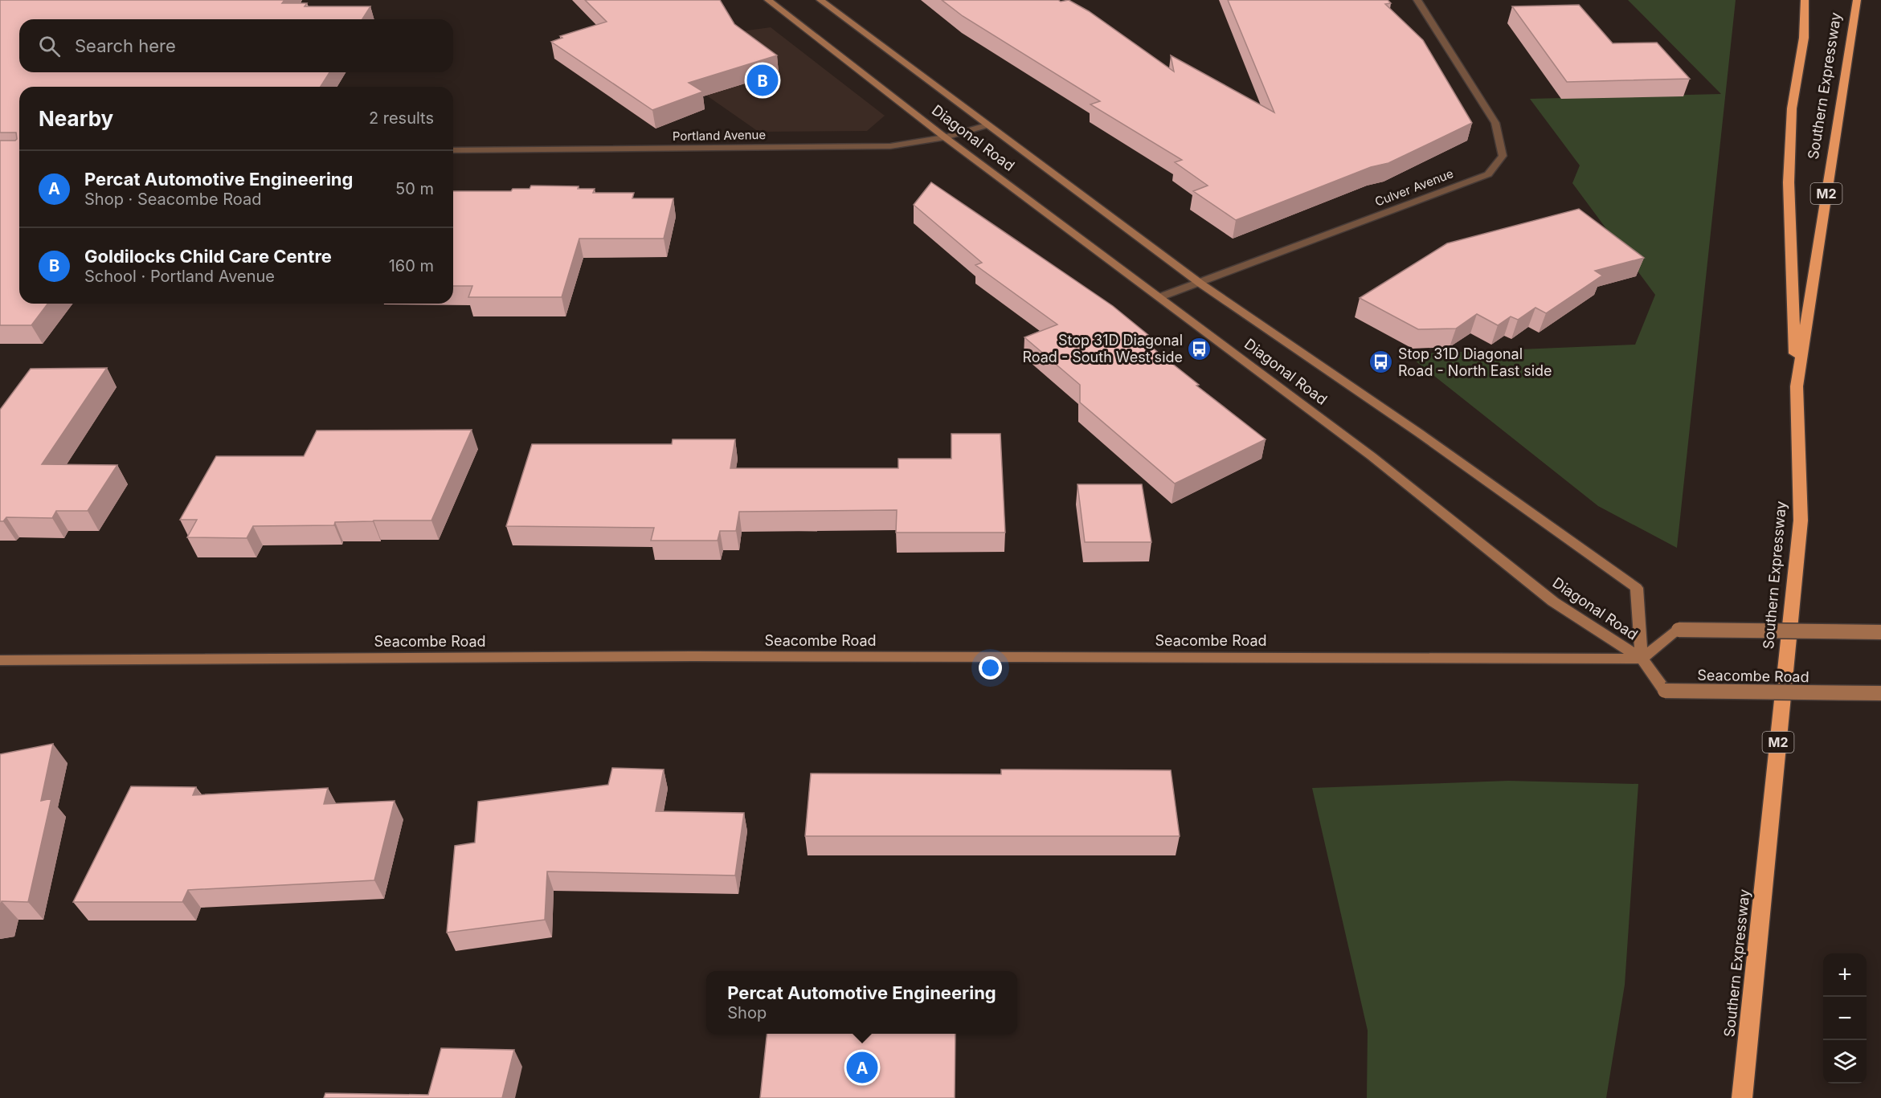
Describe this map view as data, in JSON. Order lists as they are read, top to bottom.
{
  "streets": {
    "highway": ["Southern Expressway", "M2"],
    "main road": ["Diagonal Road", "Seacombe Road"],
    "street": ["Portland Avenue", "Culver Avenue"]
  },
  "crossings": [
    ["Portland Avenue", "Diagonal Road"],
    ["Diagonal Road", "Culver Avenue"],
    ["Diagonal Road", "Seacombe Road"]
  ],
  "places": {
    "bus stop": ["Stop 31D Diagonal Road - South West side", "Stop 31D Diagonal Road - North East side"]
  },
  "page": {
    "search": "Search here",
    "pins": ["B", "A"],
    "heading": ["Nearby", "2 results"],
    "list": [
      {
        "mark": "A",
        "name": "Percat Automotive Engineering",
        "note": "Shop · Seacombe Road",
        "value": "50 m"
      },
      {
        "mark": "B",
        "name": "Goldilocks Child Care Centre",
        "note": "School · Portland Avenue",
        "value": "160 m"
      }
    ],
    "map_buttons": ["+", "−"],
    "popup": ["Percat Automotive Engineering", "Shop"]
  }
}
